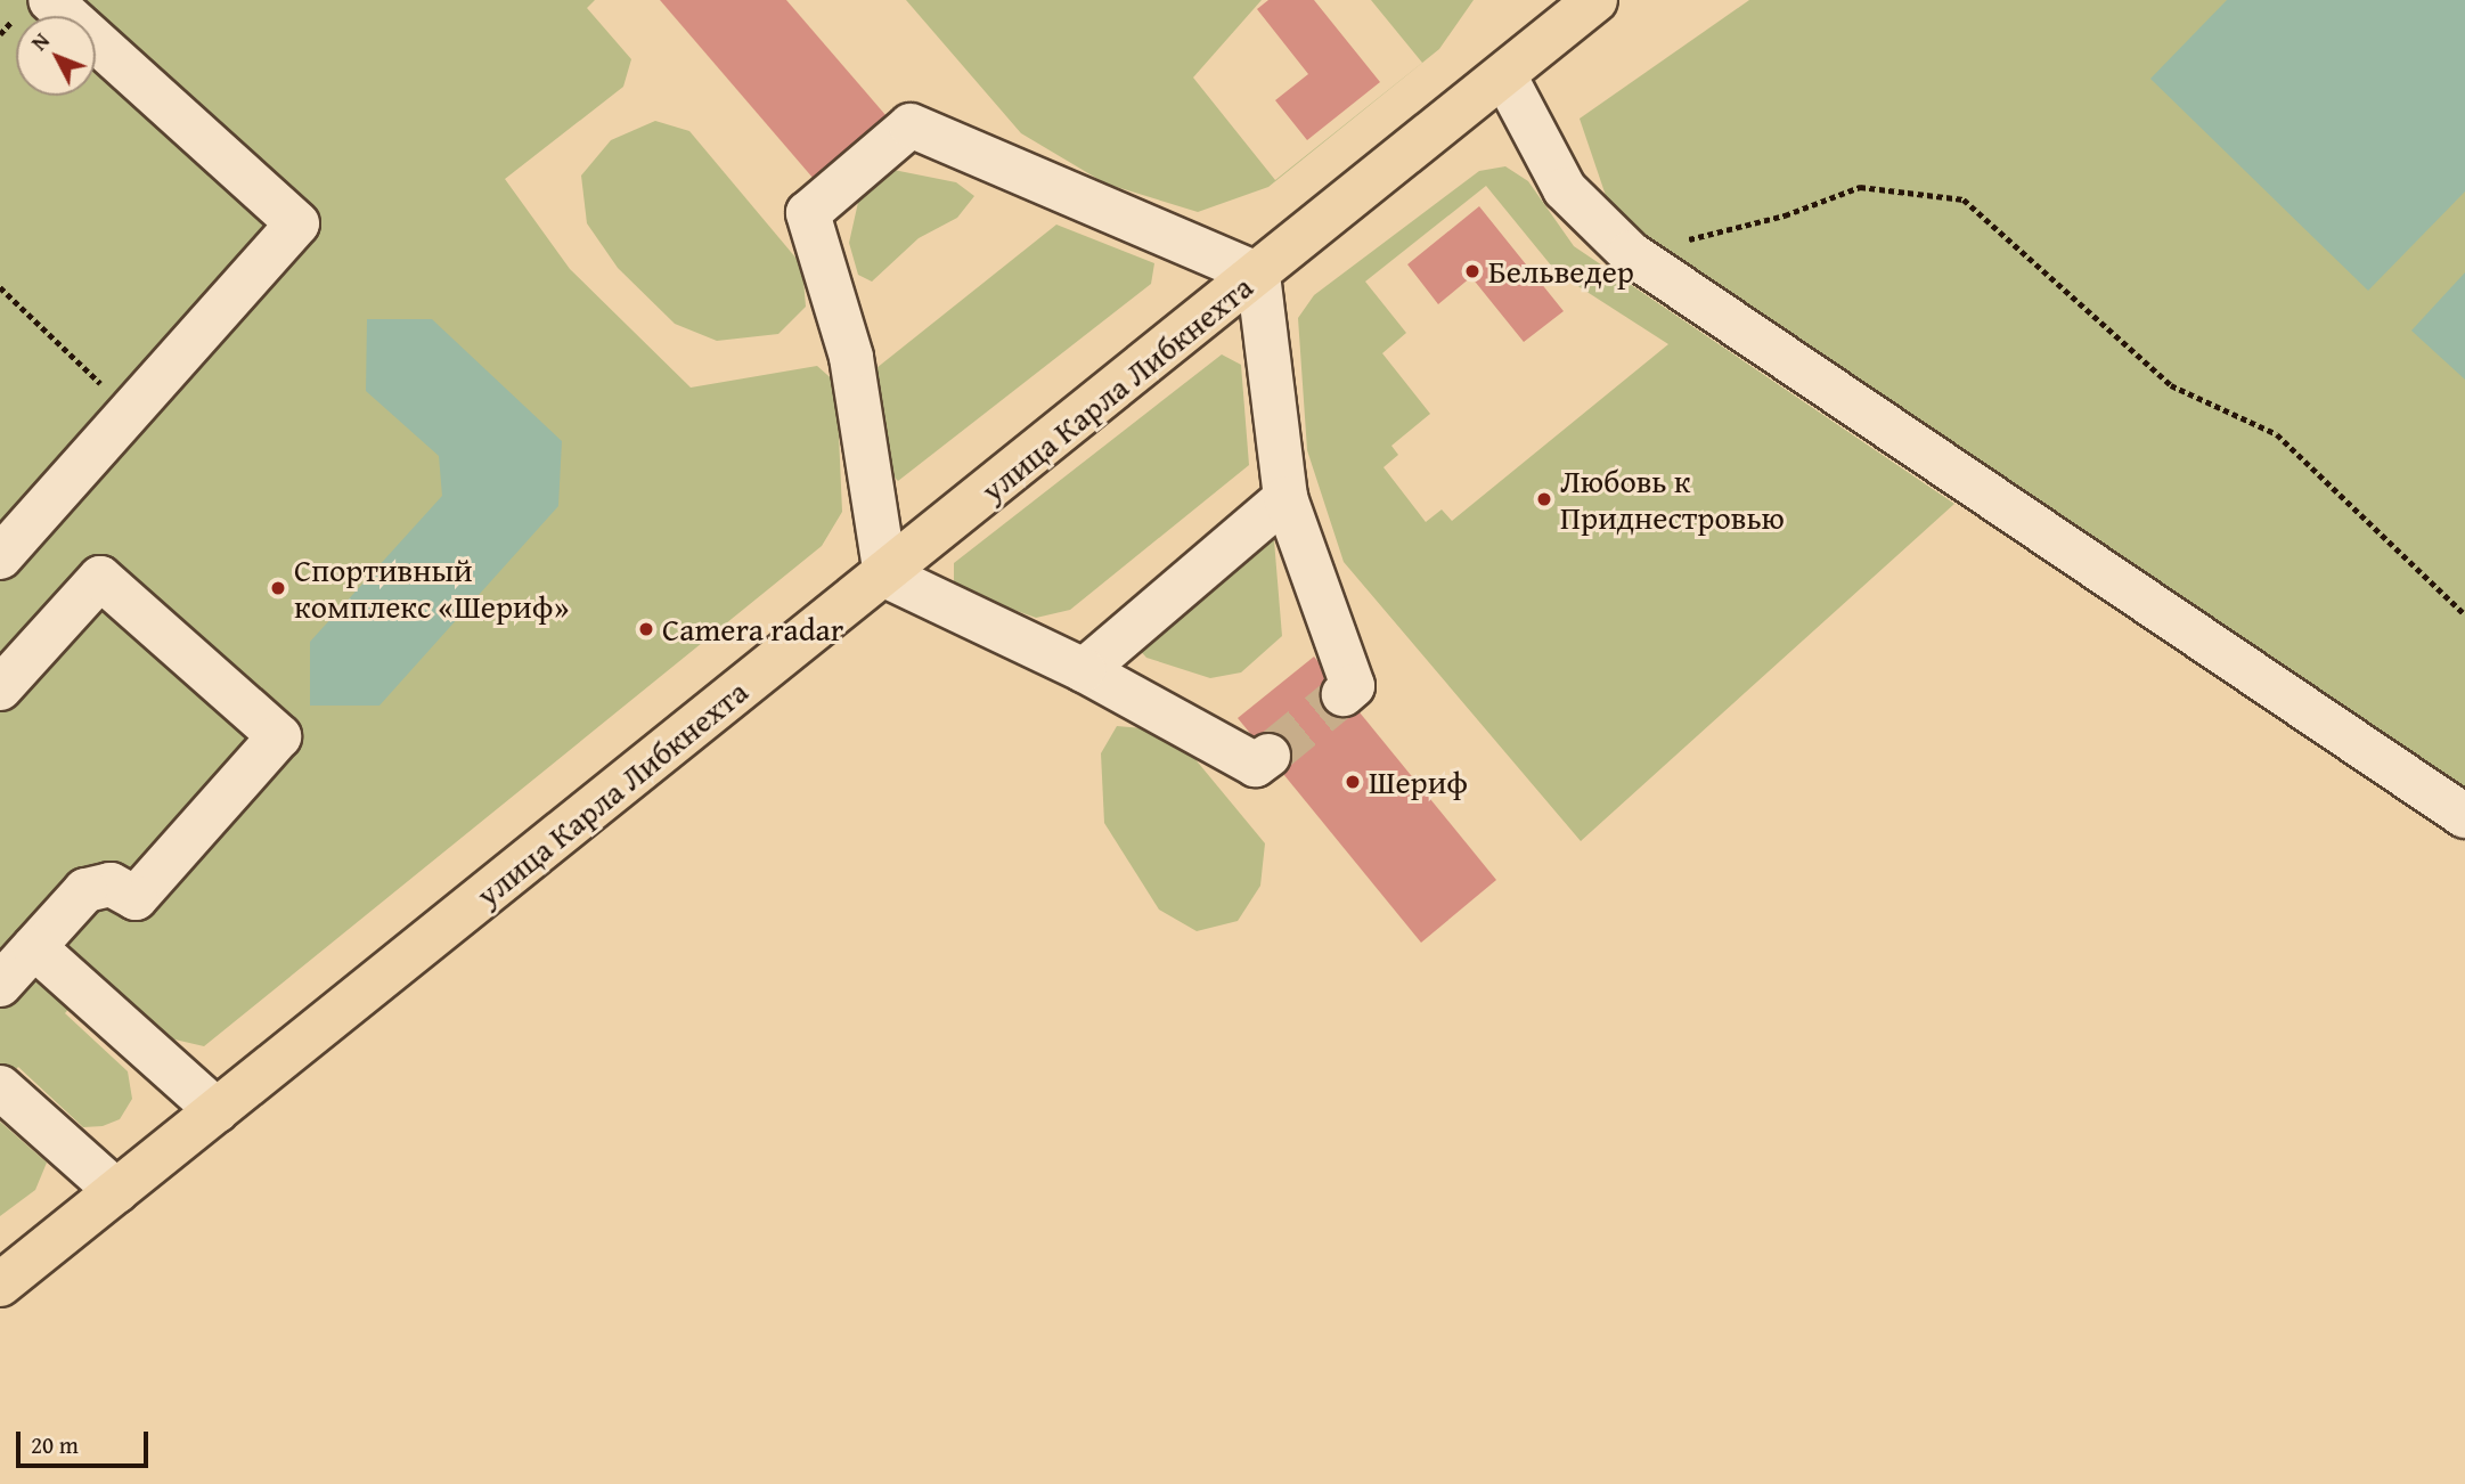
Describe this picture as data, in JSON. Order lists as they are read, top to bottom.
{
  "streets": {
    "main road": ["улица Карла Либкнехта"]
  },
  "places": [
    "Бельведер",
    "Любовь к Приднестровью",
    "Спортивный комплекс «Шериф»",
    "Camera radar",
    "Шериф"
  ],
  "scale_bar": "20 m",
  "north": "top left"
}
